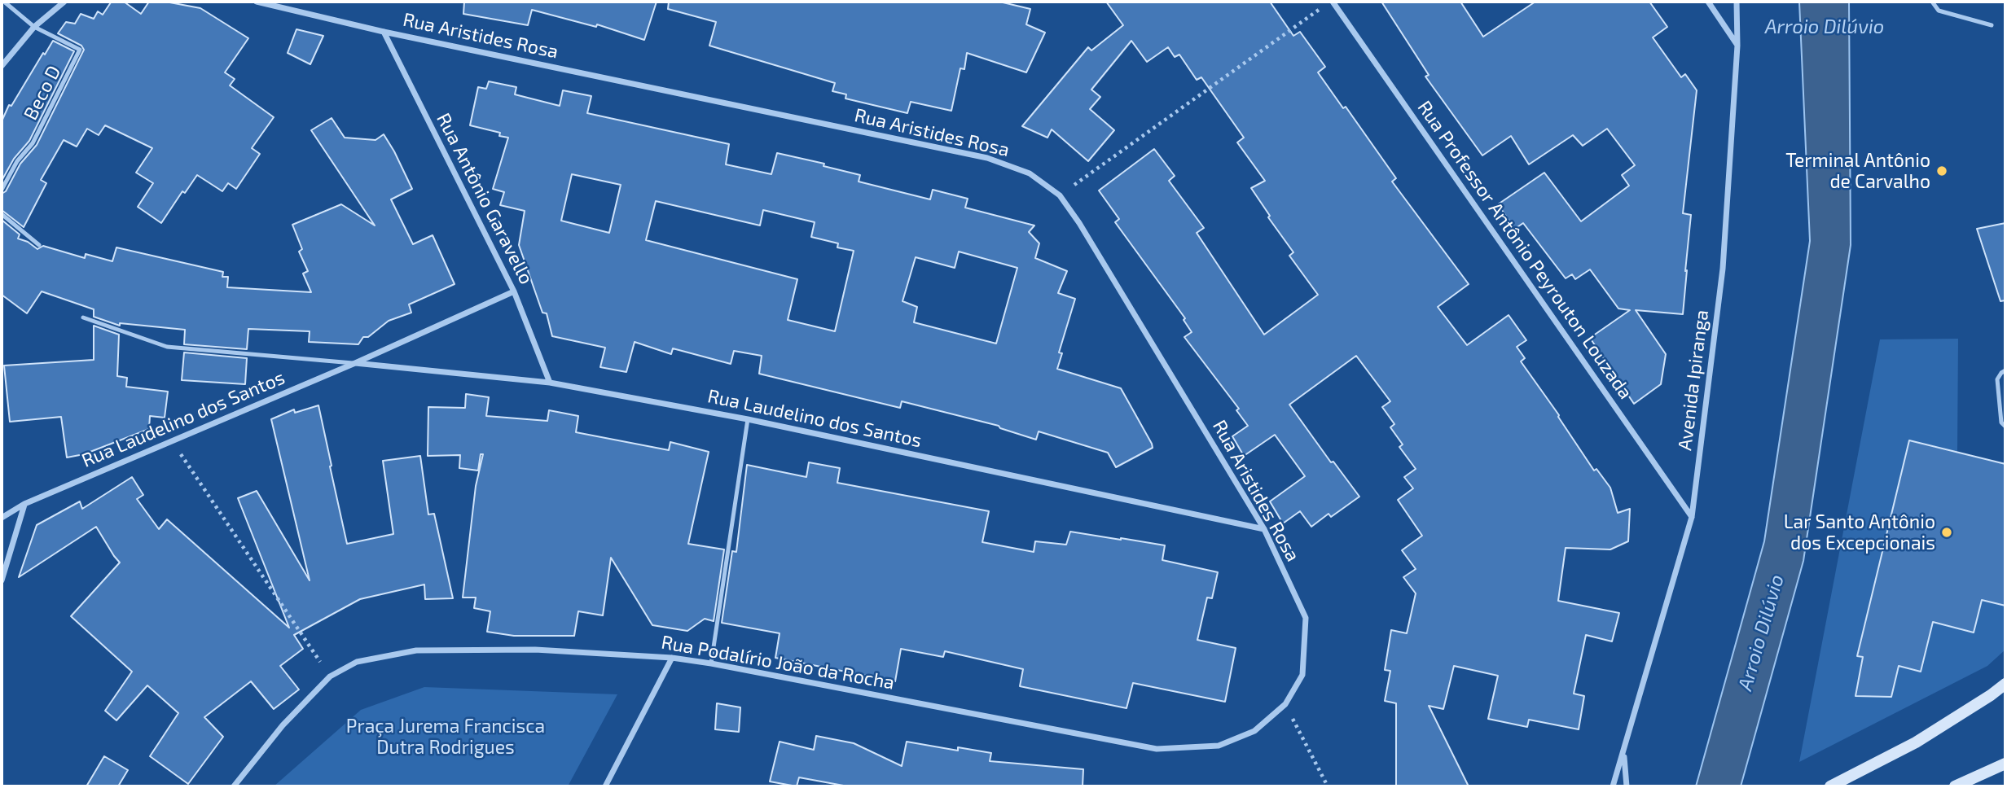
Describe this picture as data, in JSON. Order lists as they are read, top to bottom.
{
  "streets": {
    "street": [
      "Rua Aristides Rosa",
      "Rua Antônio Garavello",
      "Rua Professor Antônio Peyrouton Louzada",
      "Avenida Ipiranga",
      "Rua Laudelino dos Santos",
      "Rua Podalírio João da Rocha"
    ],
    "lane": ["Beco D"]
  },
  "crossings": [
    ["Rua Aristides Rosa", "Rua Antônio Garavello"],
    ["Rua Aristides Rosa", "Rua Laudelino dos Santos"],
    ["Rua Aristides Rosa", "Rua Podalírio João da Rocha"],
    ["Rua Antônio Garavello", "Rua Laudelino dos Santos"],
    ["Rua Professor Antônio Peyrouton Louzada", "Avenida Ipiranga"]
  ],
  "water": ["Arroio Dilúvio"],
  "parks": ["Praça Jurema Francisca Dutra Rodrigues"],
  "places": ["Terminal Antônio de Carvalho", "Lar Santo Antônio dos Excepcionais"]
}
